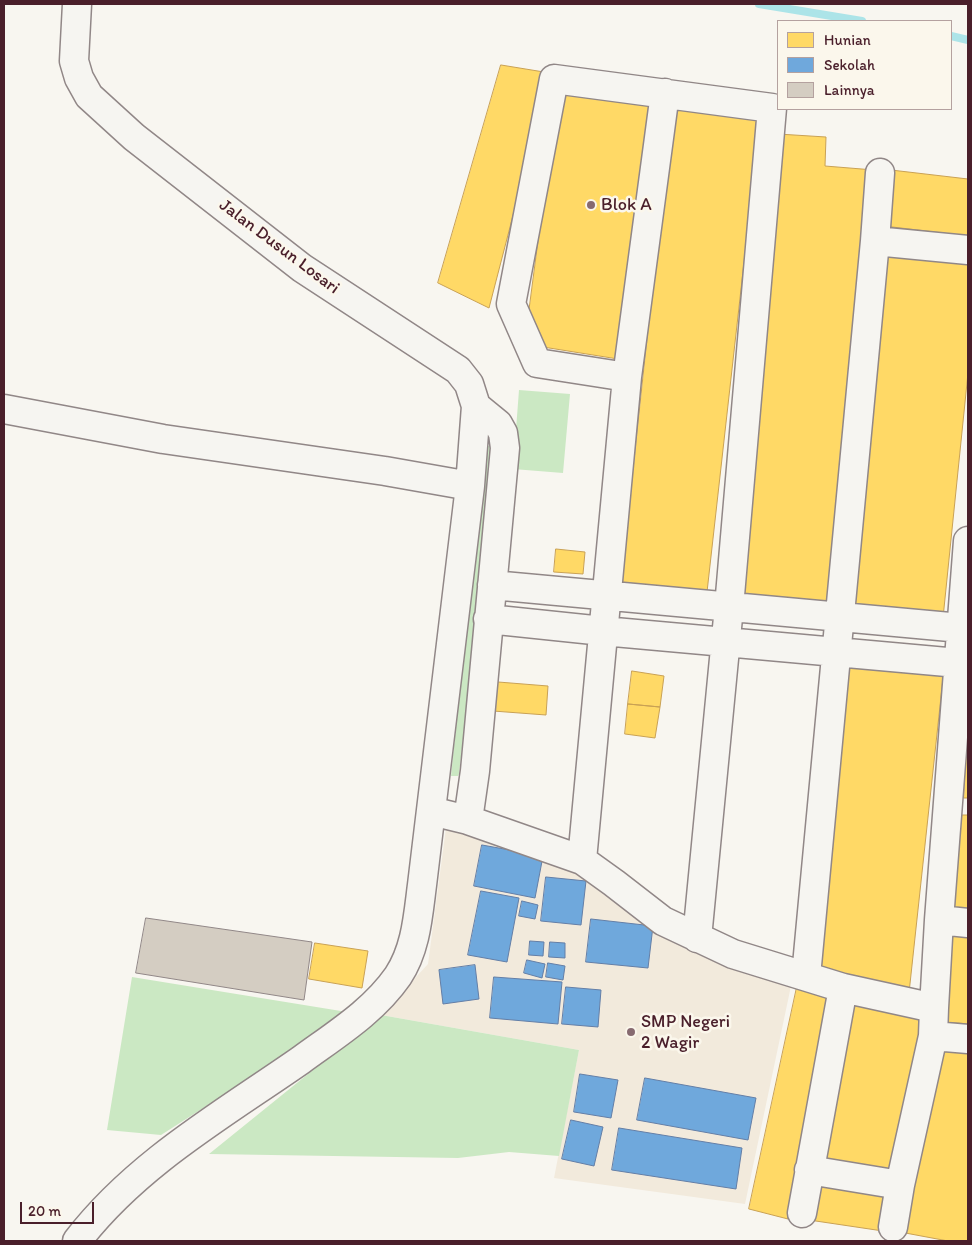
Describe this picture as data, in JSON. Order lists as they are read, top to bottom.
{
  "streets": {
    "street": ["Jalan Dusun Losari"]
  },
  "places": ["Blok A", "SMP Negeri 2 Wagir"],
  "legend": ["Hunian", "Sekolah", "Lainnya"],
  "scale_bar": "20 m"
}
